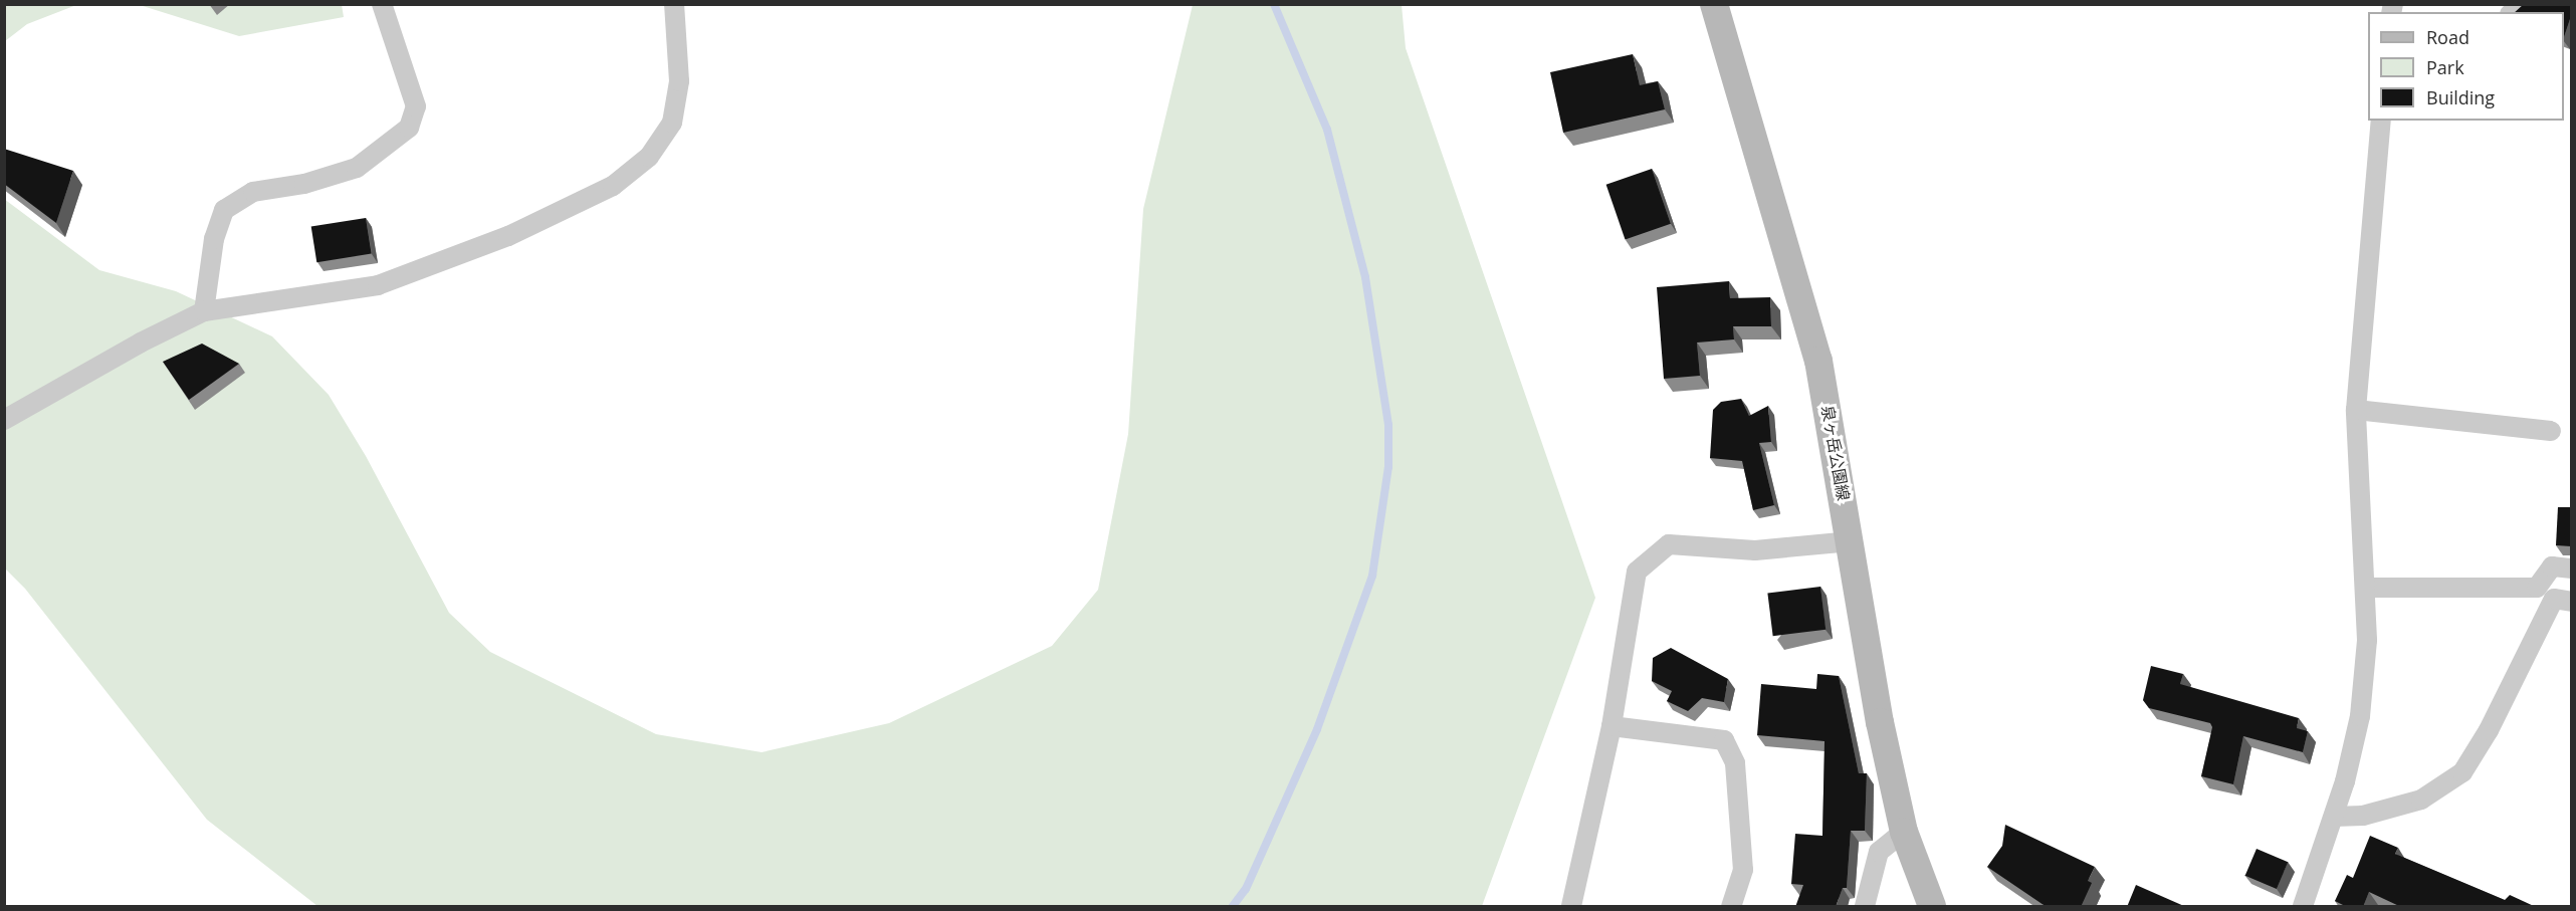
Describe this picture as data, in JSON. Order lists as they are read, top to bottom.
{
  "streets": {
    "main road": ["泉ヶ岳公園線"]
  },
  "legend": ["Road", "Park", "Building"]
}
